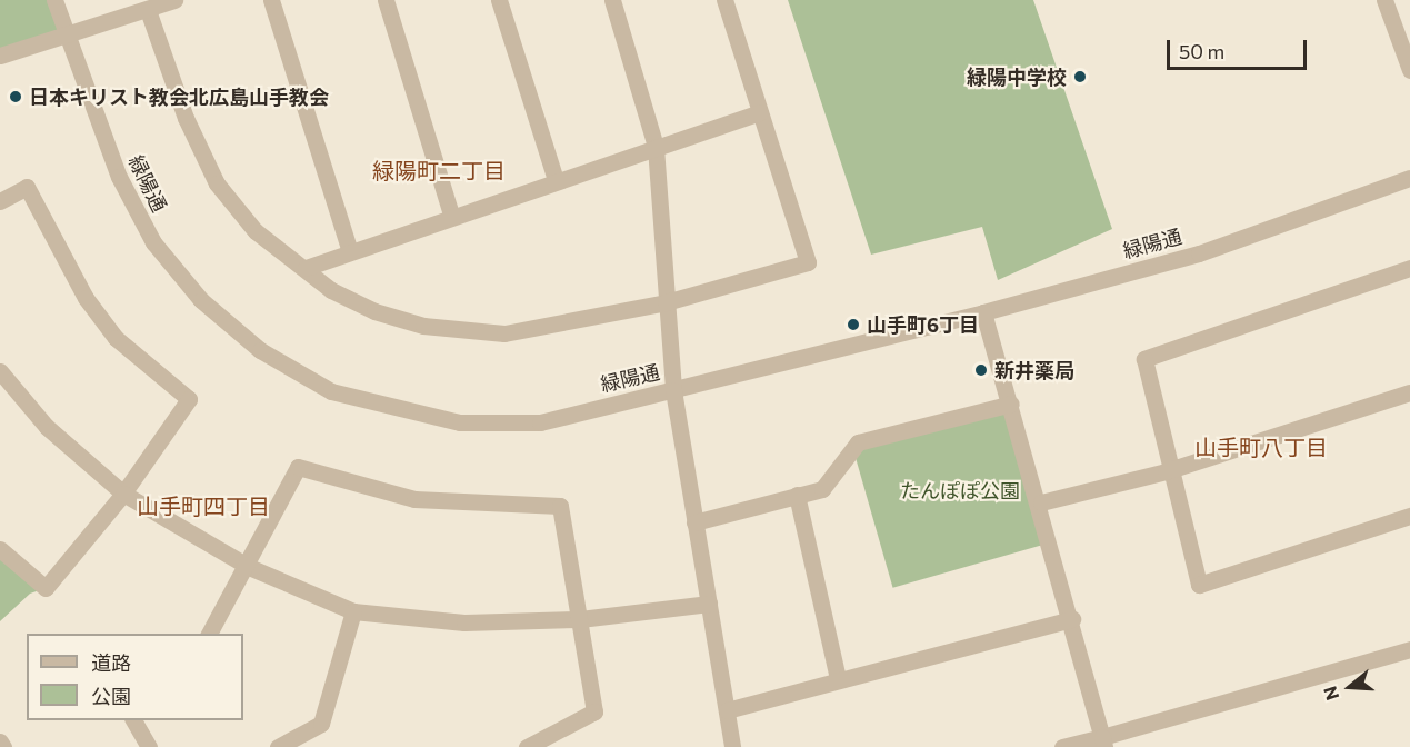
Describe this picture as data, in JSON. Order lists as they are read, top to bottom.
{
  "streets": {
    "street": ["緑陽通"]
  },
  "districts": ["緑陽町二丁目", "山手町八丁目", "山手町四丁目"],
  "parks": ["たんぽぽ公園"],
  "places": [
    "緑陽中学校",
    "日本キリスト教会北広島山手教会",
    "山手町6丁目",
    "新井薬局"
  ],
  "legend": ["道路", "公園"],
  "scale_bar": "50 m",
  "north": "left"
}
